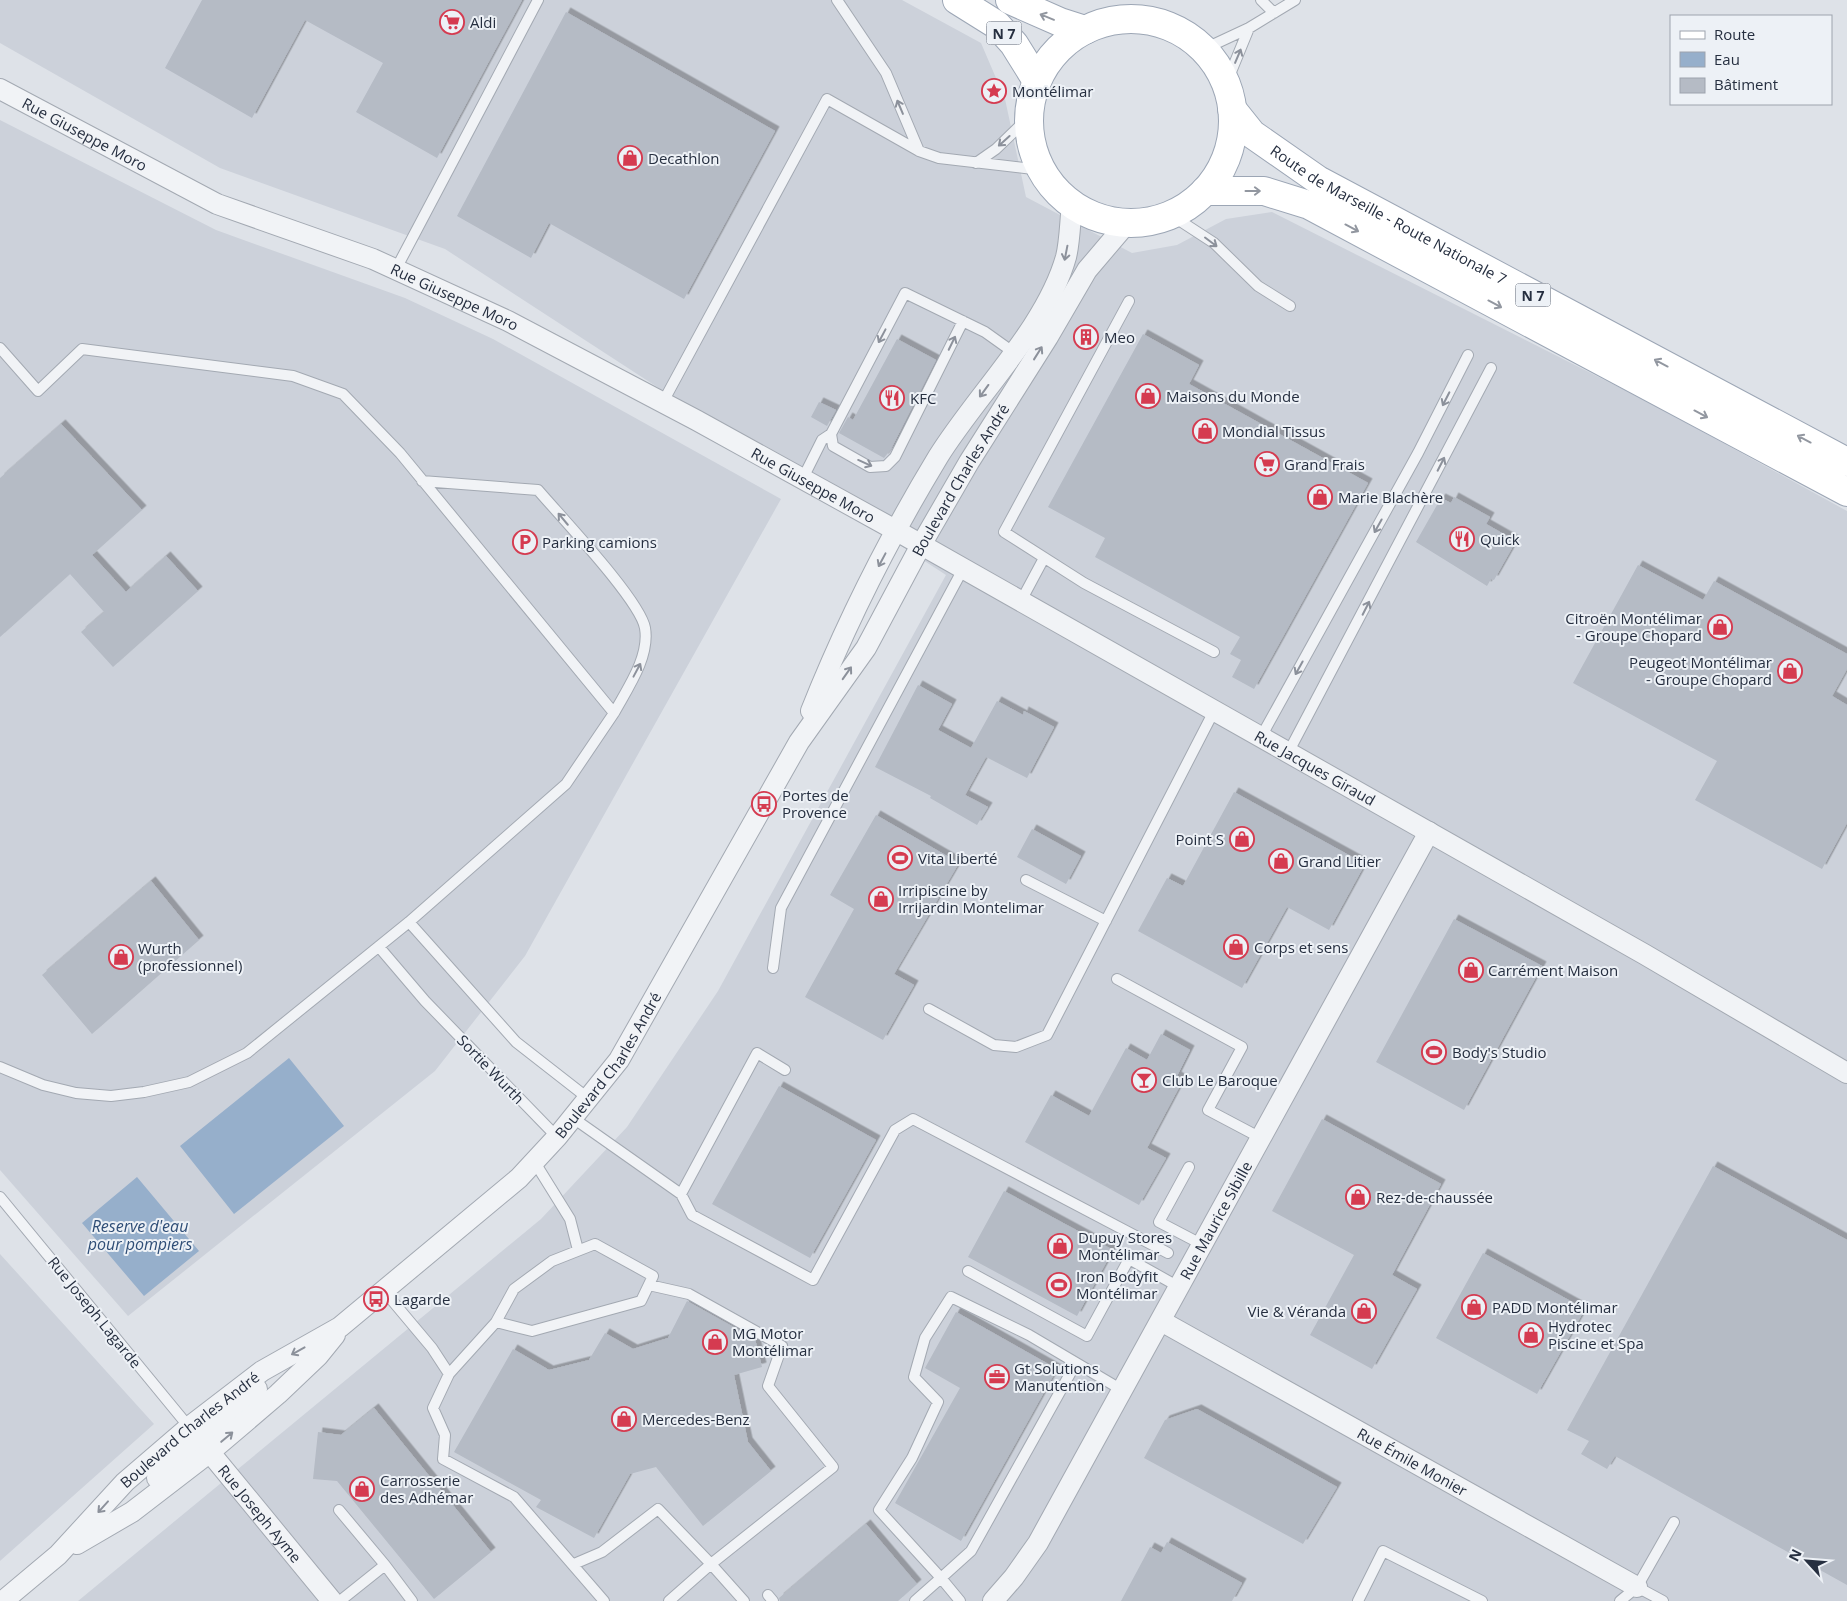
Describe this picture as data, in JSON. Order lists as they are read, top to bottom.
{
  "streets": {
    "main road": ["N 7", "Route de Marseille - Route Nationale 7"],
    "street": [
      "Rue Giuseppe Moro",
      "Boulevard Charles André",
      "Rue Jacques Giraud",
      "Rue Maurice Sibille",
      "Rue Émile Monier",
      "Rue Joseph Ayme"
    ],
    "lane": ["Sortie Wurth", "Rue Joseph Lagarde"]
  },
  "crossings": [
    ["N 7", "Route de Marseille - Route Nationale 7"],
    ["Rue Giuseppe Moro", "Boulevard Charles André"],
    ["Rue Giuseppe Moro", "Rue Jacques Giraud"],
    ["Route de Marseille - Route Nationale 7", "Boulevard Charles André"],
    ["Boulevard Charles André", "Rue Jacques Giraud"],
    ["Boulevard Charles André", "Sortie Wurth"],
    ["Boulevard Charles André", "Rue Joseph Lagarde"],
    ["Boulevard Charles André", "Rue Joseph Ayme"],
    ["Rue Jacques Giraud", "Rue Maurice Sibille"],
    ["Rue Maurice Sibille", "Rue Émile Monier"],
    ["Rue Joseph Lagarde", "Rue Joseph Ayme"]
  ],
  "water": ["Reserve d'eau pour pompiers"],
  "places": {
    "supermarket": ["Aldi", "Grand Frais"],
    "place": ["Montélimar"],
    "shop": [
      "Decathlon",
      "Maisons du Monde",
      "Mondial Tissus",
      "Marie Blachère",
      "Citroën Montélimar - Groupe Chopard",
      "Peugeot Montélimar - Groupe Chopard",
      "Point S",
      "Grand Litier",
      "Irripiscine by Irrijardin Montelimar",
      "Corps et sens",
      "Wurth (professionnel)",
      "Carrément Maison",
      "Rez-de-chaussée",
      "Dupuy Stores Montélimar",
      "PADD Montélimar",
      "Vie & Véranda",
      "Hydrotec Piscine et Spa",
      "MG Motor Montélimar",
      "Mercedes-Benz",
      "Carrosserie des Adhémar"
    ],
    "building": ["Meo"],
    "restaurant": ["KFC", "Quick"],
    "parking": ["Parking camions"],
    "bus stop": ["Portes de Provence", "Lagarde"],
    "sports": ["Vita Liberté", "Body's Studio", "Iron Bodyfit Montélimar"],
    "bar": ["Club Le Baroque"],
    "office": ["Gt Solutions Manutention"]
  },
  "legend": ["Route", "Eau", "Bâtiment"],
  "north": "top left"
}
